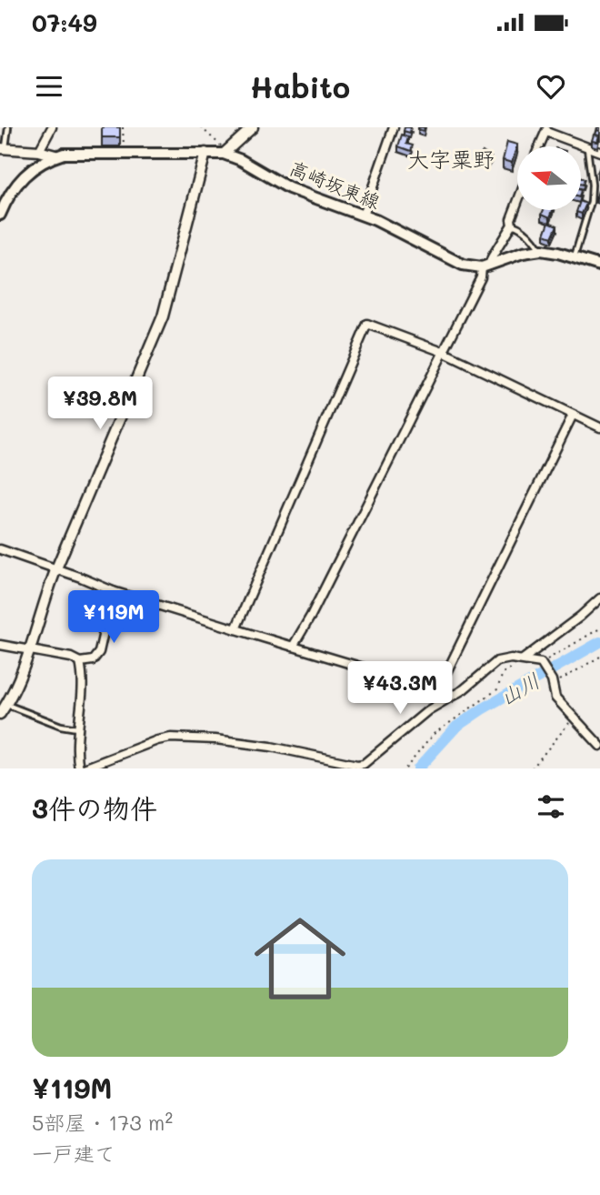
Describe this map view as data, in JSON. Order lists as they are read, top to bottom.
{
  "streets": {
    "main road": ["高崎坂東線"]
  },
  "districts": ["大字粟野"],
  "water": ["山川"],
  "north": "left",
  "page": {
    "status": "07:49",
    "header": "Habito",
    "price": ["¥39.8M", "¥119M", "¥43.3M"],
    "heading": "3件の物件",
    "list": [
      {
        "name": "¥119M",
        "note": "5部屋 · 173 m² · 一戸建て"
      }
    ]
  }
}
